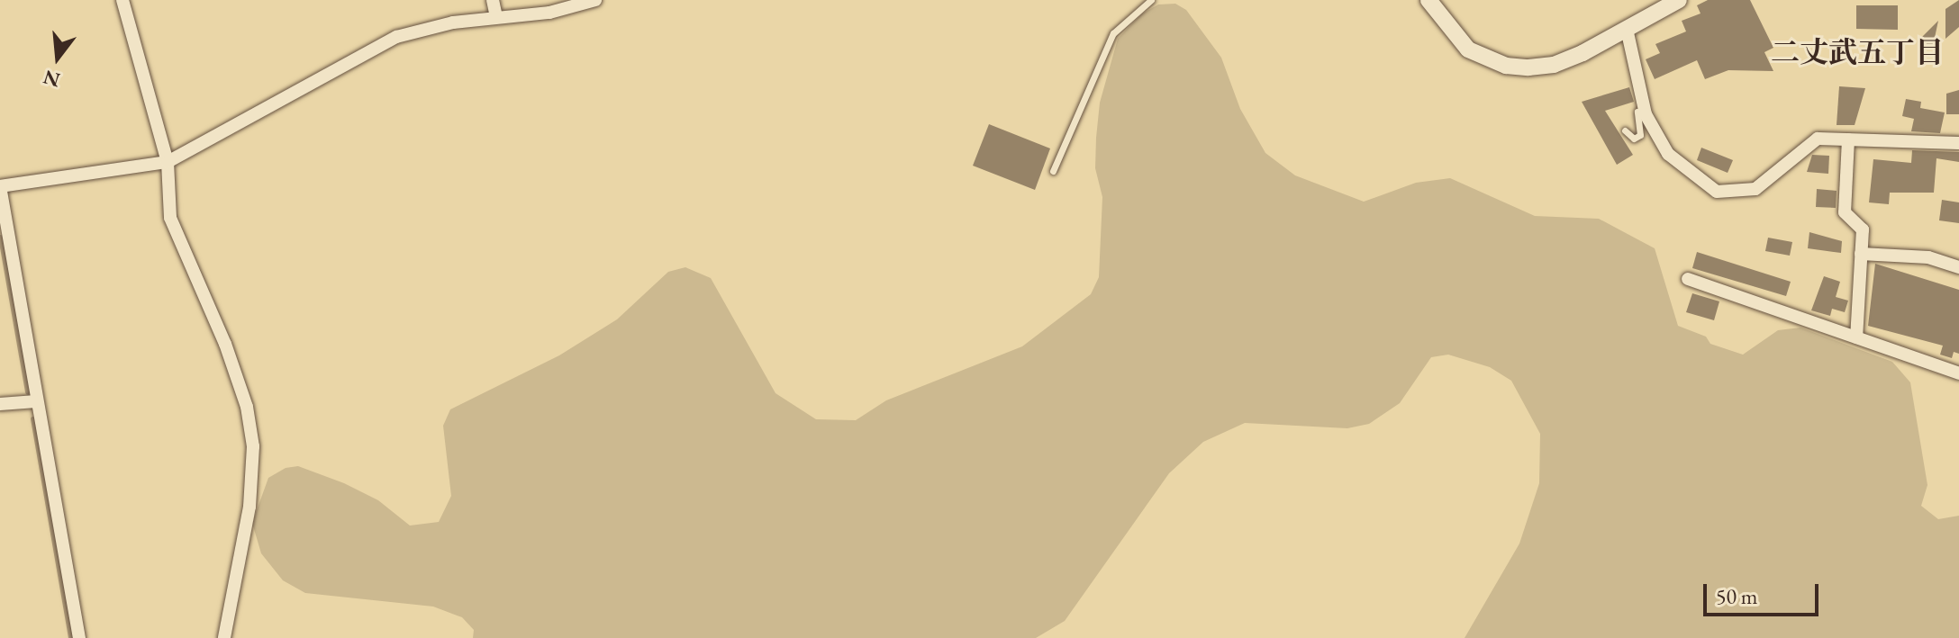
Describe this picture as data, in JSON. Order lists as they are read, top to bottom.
{
  "districts": ["二丈武五丁目"],
  "scale_bar": "50 m",
  "north": "bottom"
}
